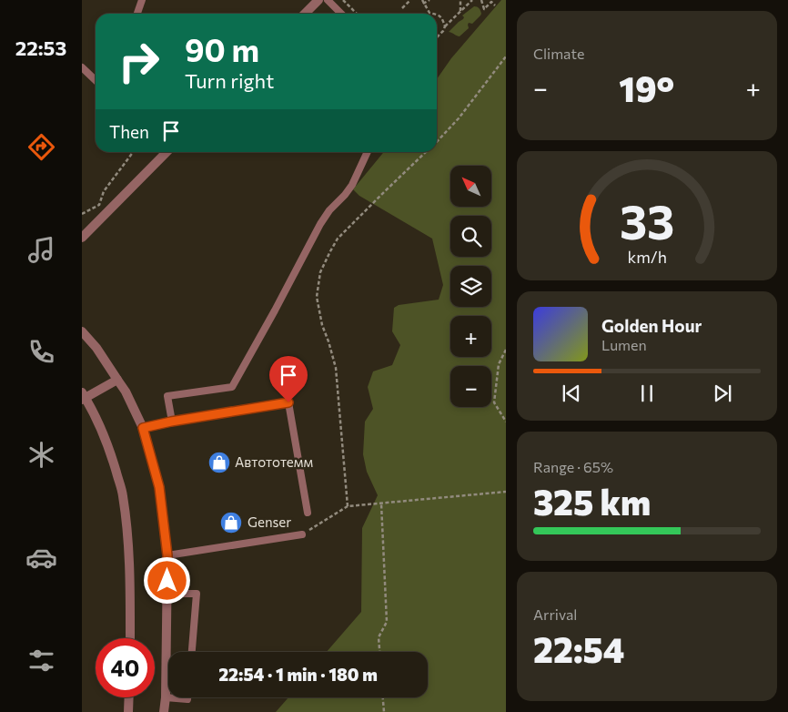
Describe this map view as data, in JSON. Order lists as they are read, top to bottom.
{
  "places": {
    "shop": ["Автототемм", "Genser"]
  },
  "north": "top left",
  "page": {
    "tabs": "22:53",
    "tile": [
      "Climate",
      ["Range · 65%", "325 km"],
      ["Arrival", "22:54"]
    ],
    "turn": ["90 m", "Turn right"],
    "heat": ["−", "19°", "+"],
    "then": "Then",
    "map_buttons": ["+", "−"],
    "song": ["Golden Hour", "Lumen"],
    "limit": "40",
    "trip": "22:54 · 1 min · 180 m",
    "gauge": ["33", "km/h"]
  }
}
